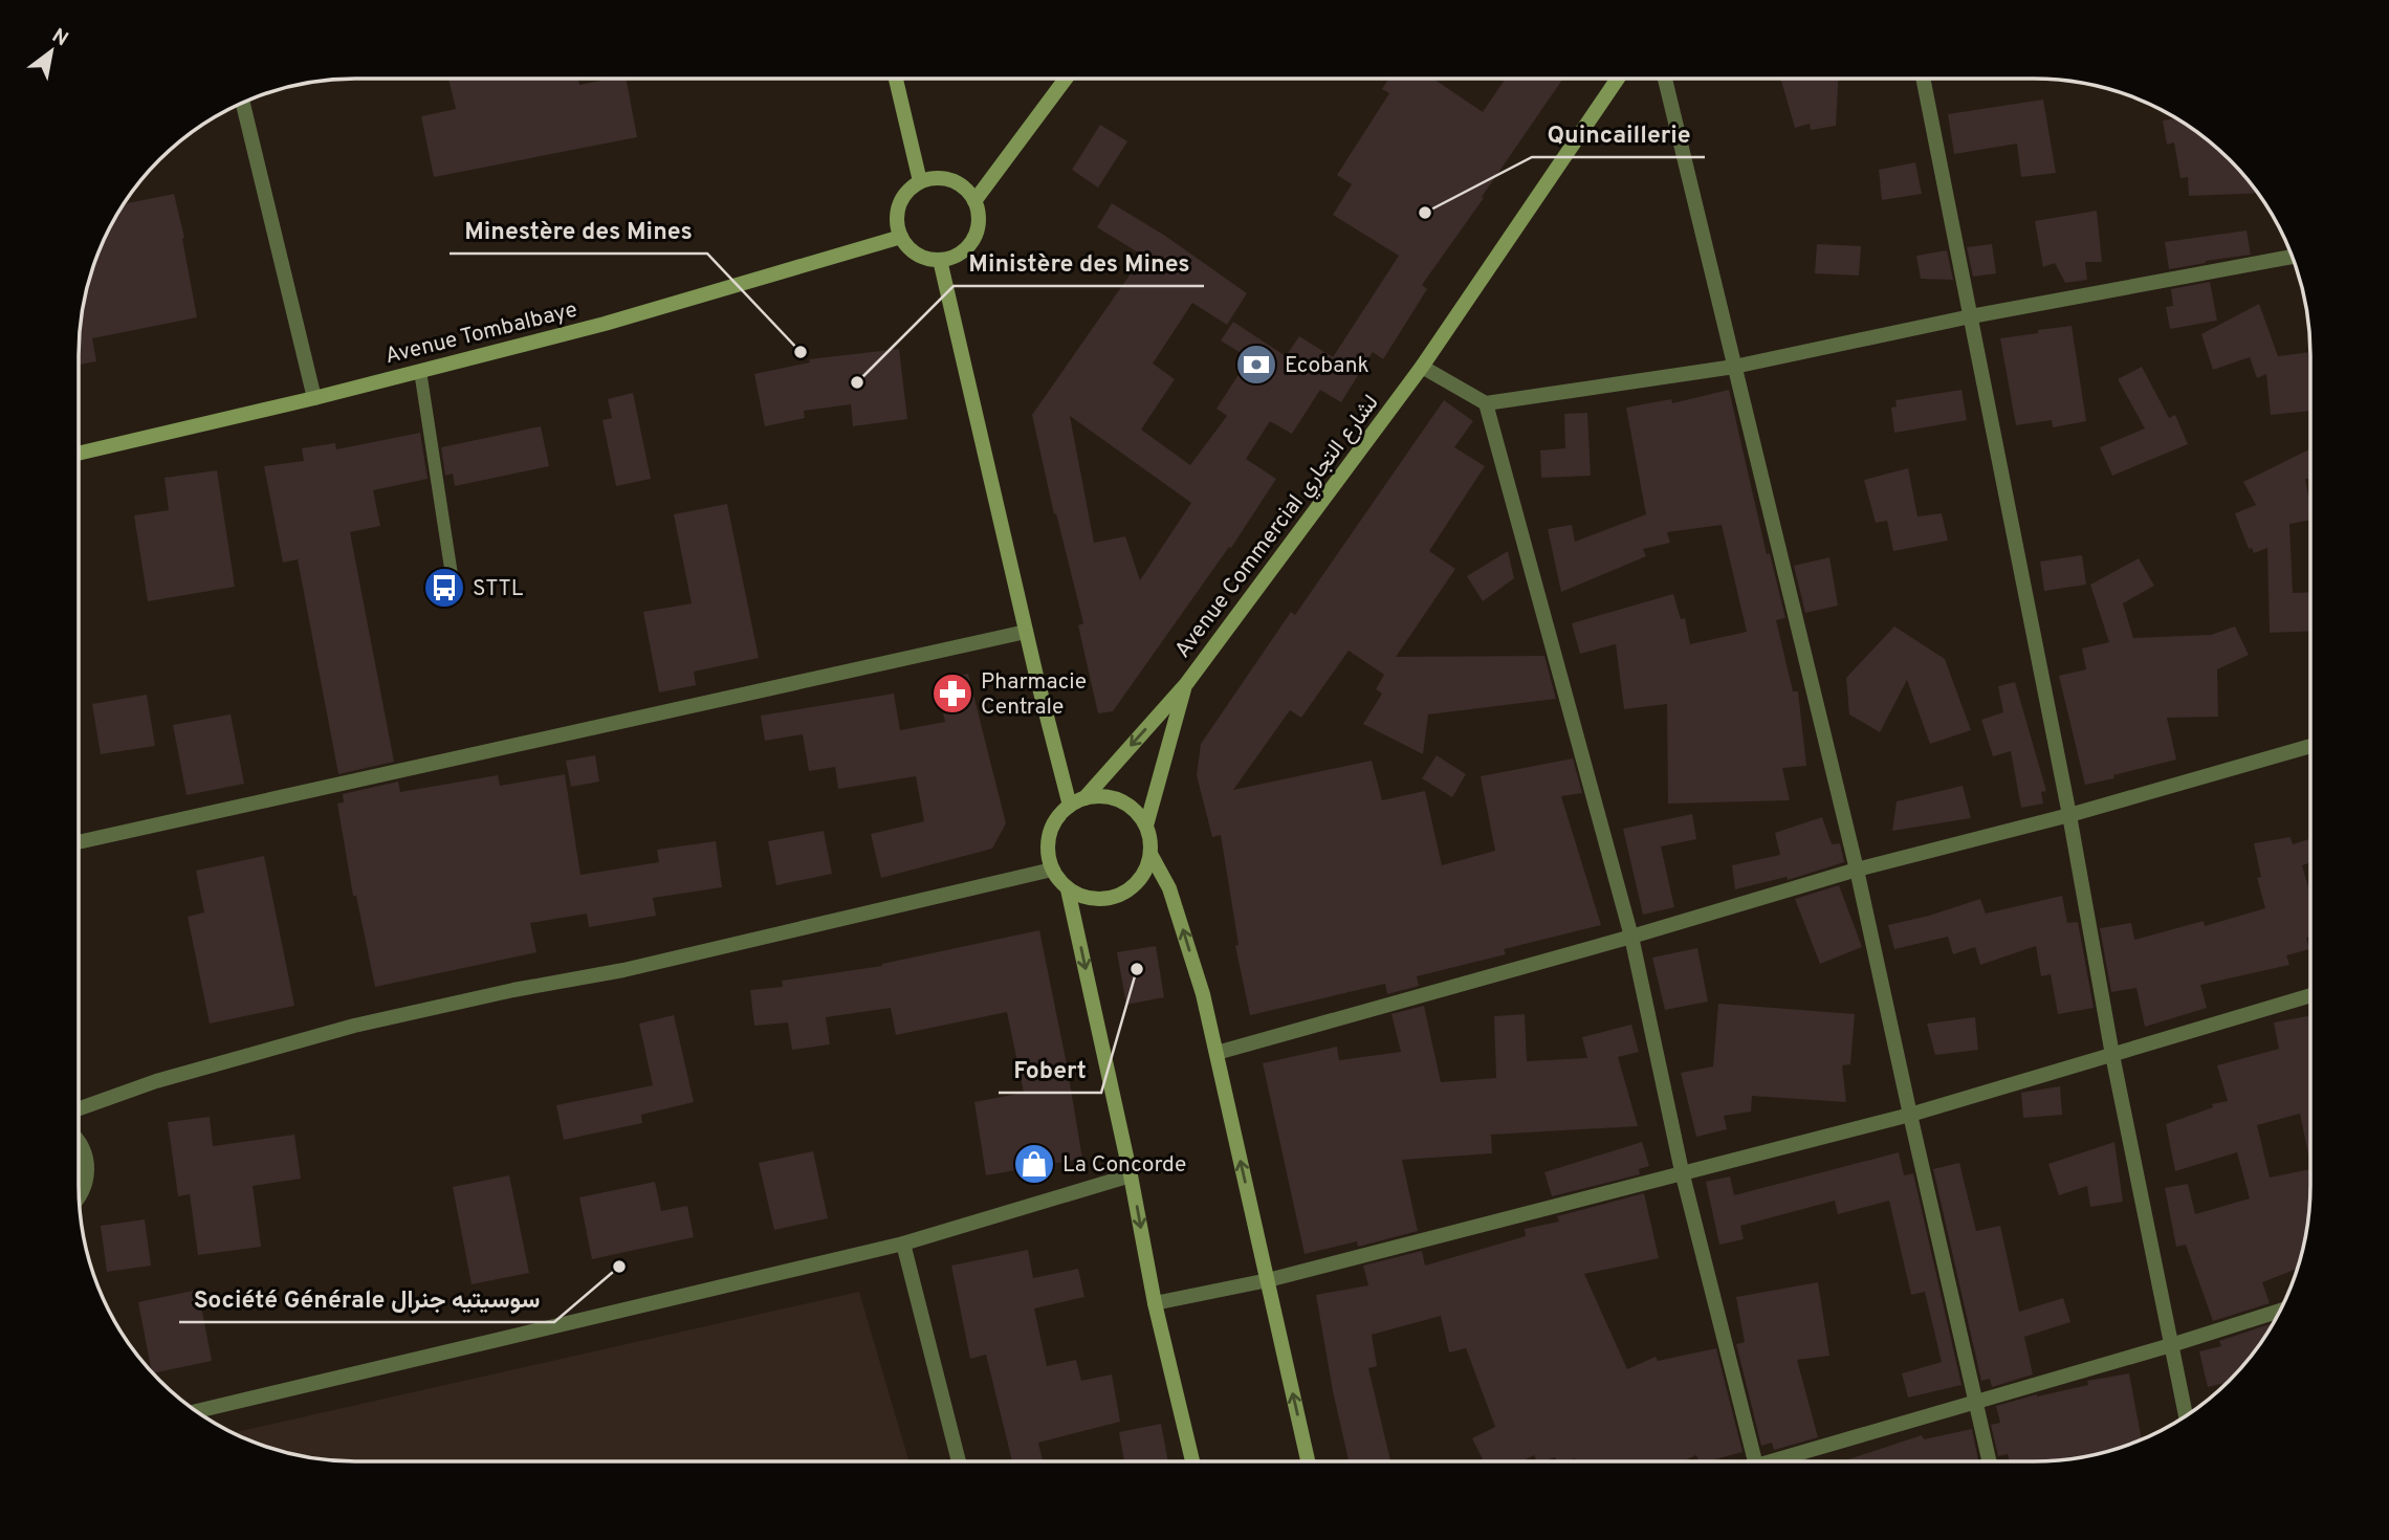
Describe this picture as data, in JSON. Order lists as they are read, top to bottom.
{
  "streets": {
    "street": ["Avenue Tombalbaye", "Avenue Commercial لشارع التجاري"]
  },
  "places": {
    "other": [
      "Quincaillerie",
      "Minestère des Mines",
      "Ministère des Mines",
      "Fobert",
      "Société Générale سوسيتيه جنرال"
    ],
    "bank": ["Ecobank"],
    "bus stop": ["STTL"],
    "pharmacy": ["Pharmacie Centrale"],
    "shop": ["La Concorde"]
  },
  "north": "top right"
}
